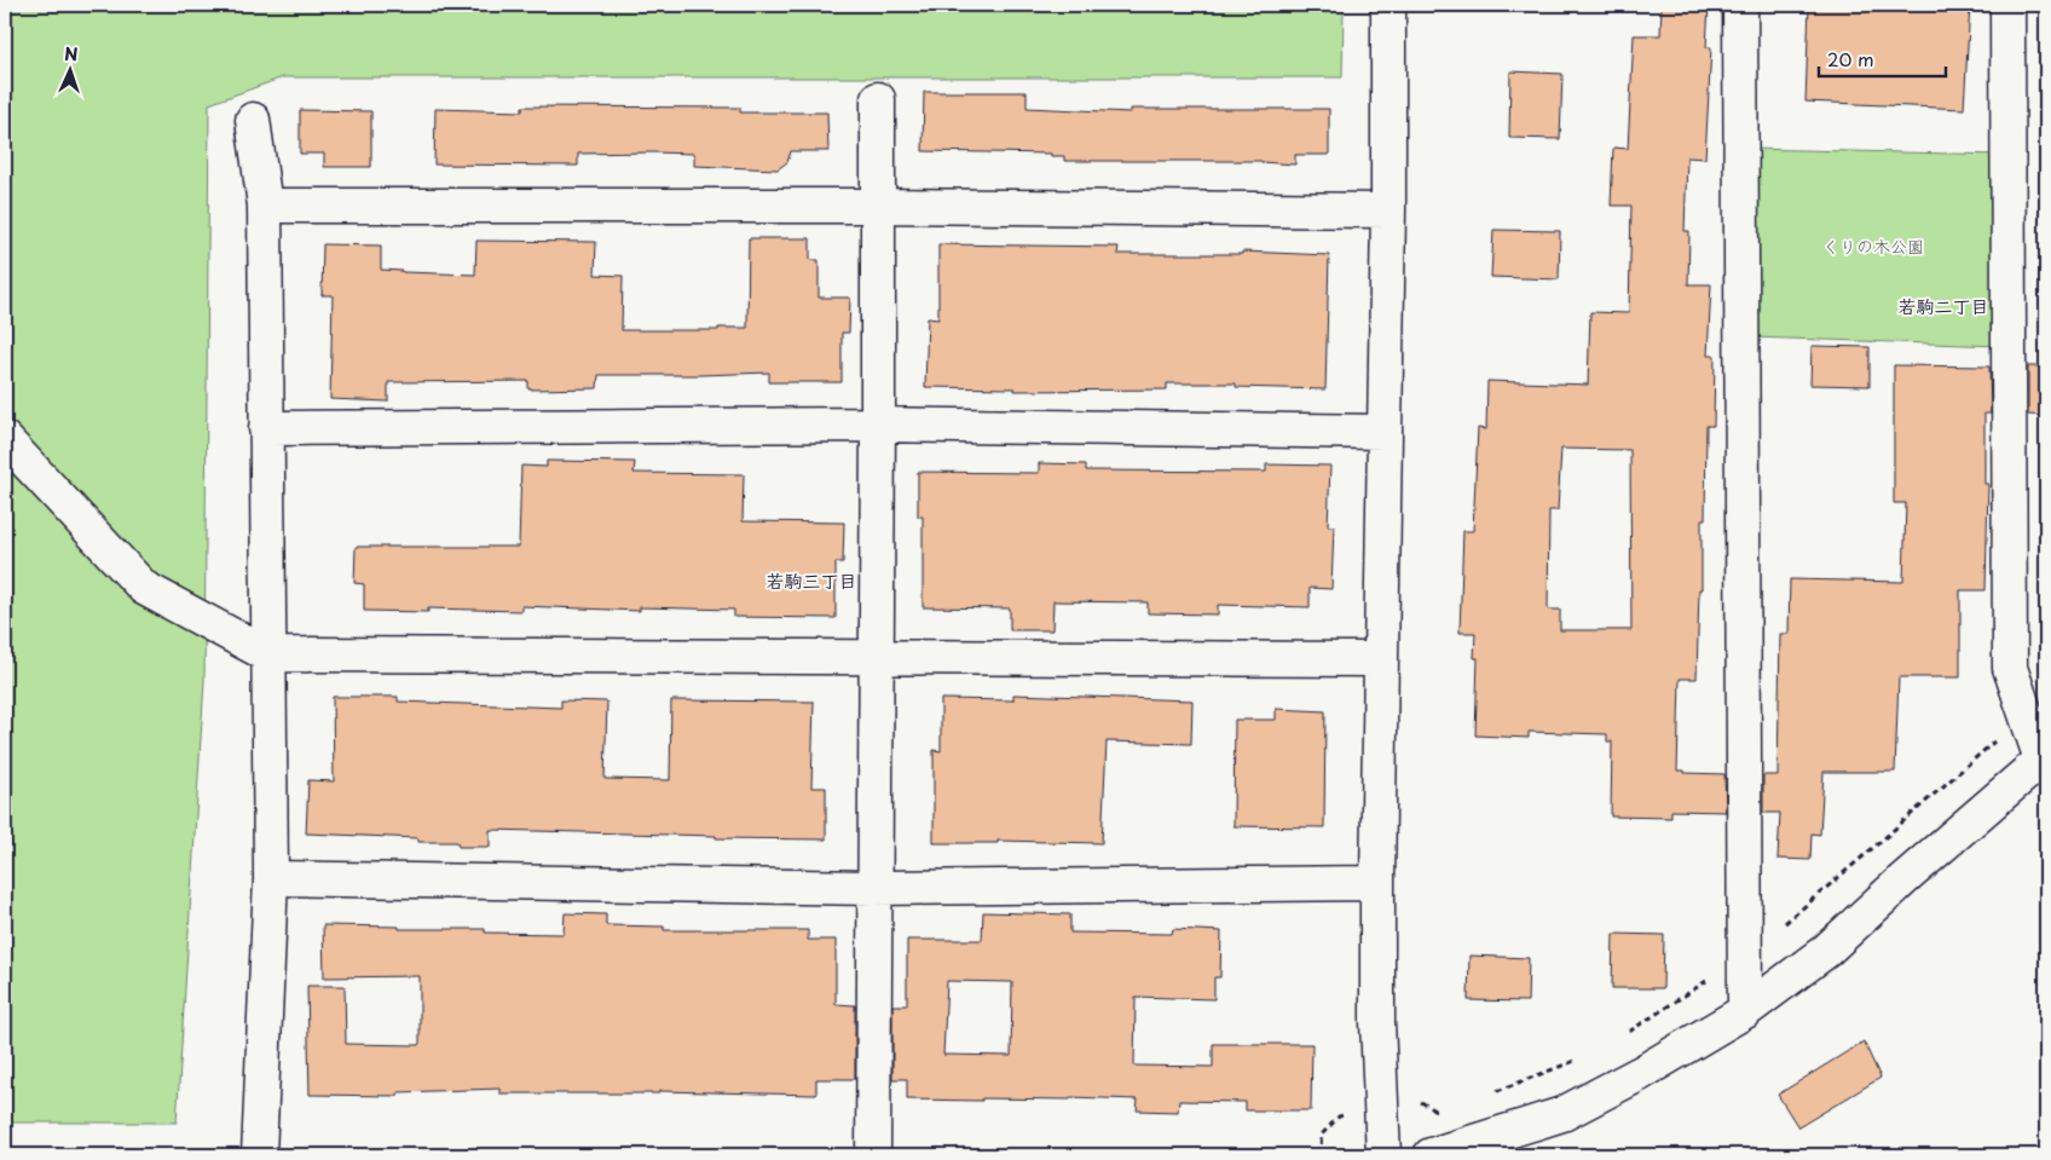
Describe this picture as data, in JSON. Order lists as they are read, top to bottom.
{
  "districts": ["若駒二丁目", "若駒三丁目"],
  "parks": ["くりの木公園"],
  "scale_bar": "20 m",
  "north": "top"
}
